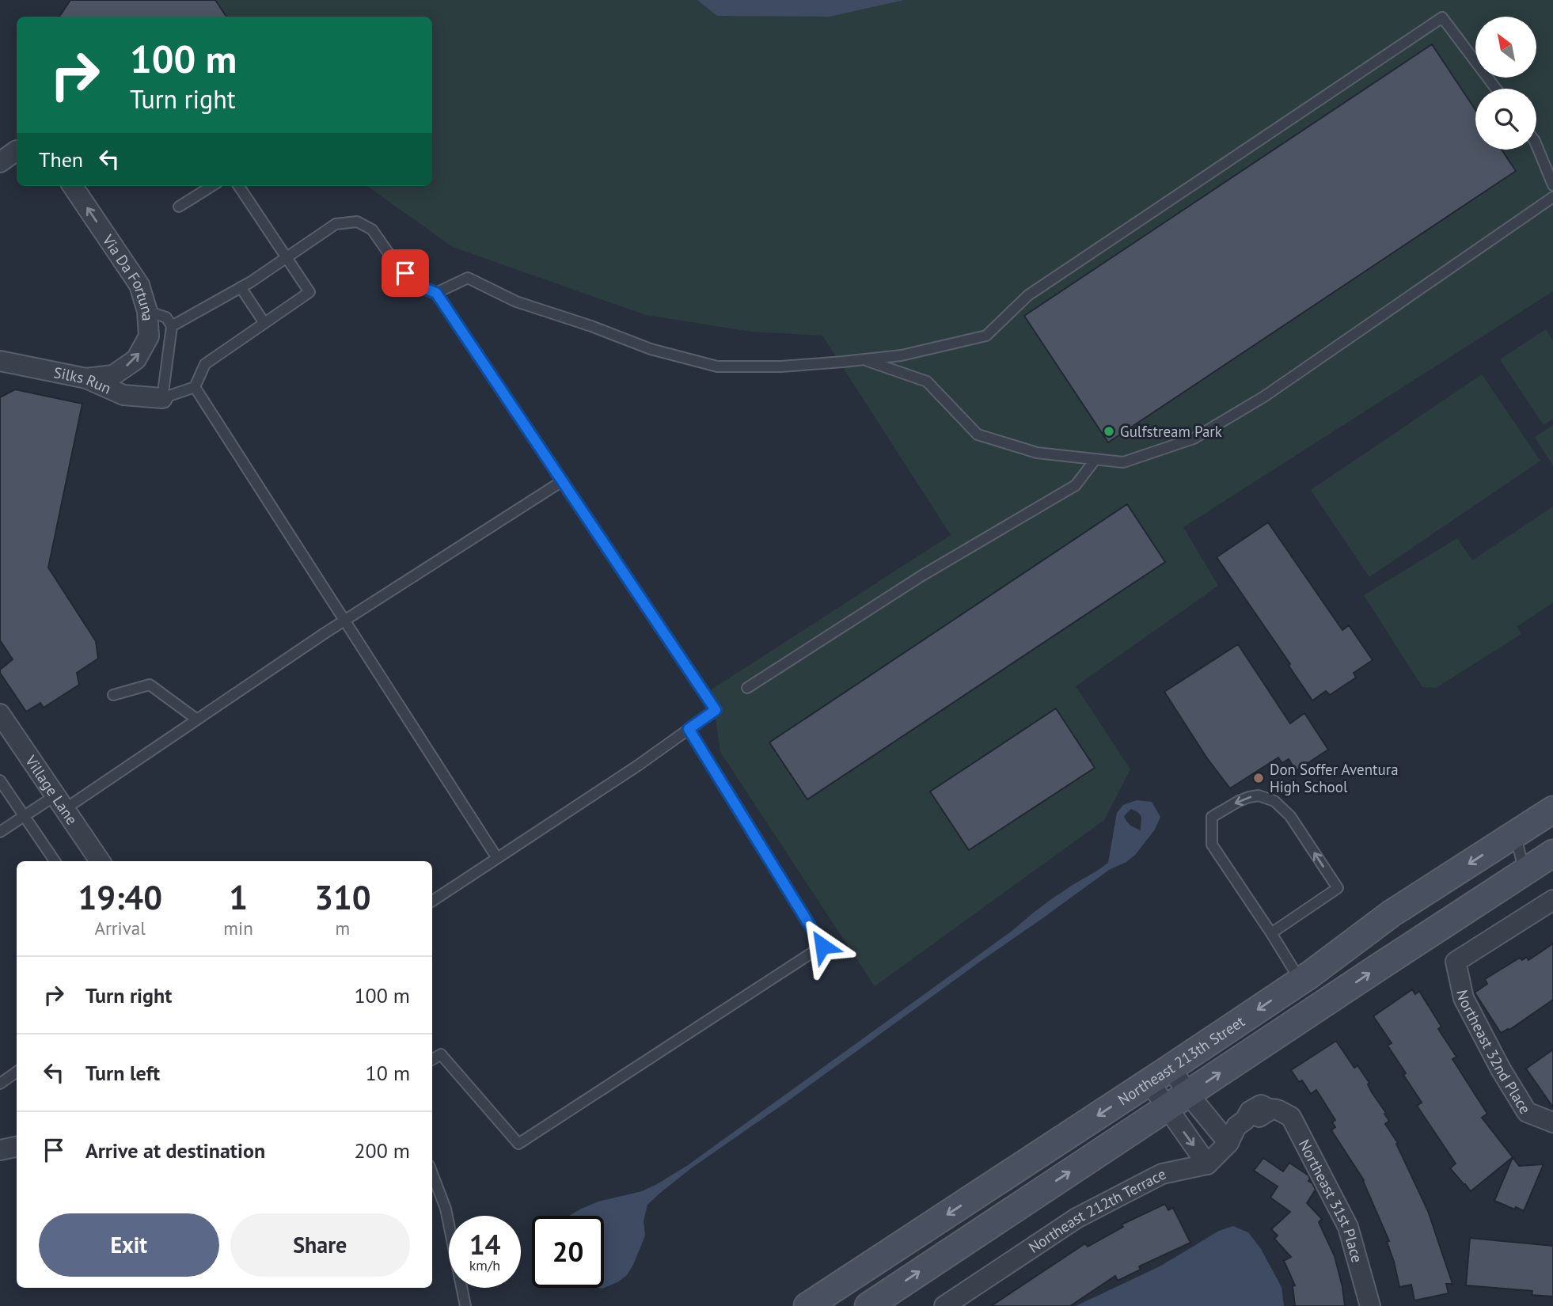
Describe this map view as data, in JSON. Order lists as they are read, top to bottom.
{
  "streets": {
    "street": [
      "Via Da Fortuna",
      "Silks Run",
      "Village Lane",
      "Northeast 32nd Place",
      "Northeast 213th Street",
      "Northeast 31st Place",
      "Northeast 212th Terrace"
    ]
  },
  "crossings": [
    ["Via Da Fortuna", "Silks Run"]
  ],
  "places": ["Gulfstream Park", "Don Soffer Aventura High School"],
  "north": "top left",
  "page": {
    "turn": ["100 m", "Turn right"],
    "then": "Then",
    "eta": [
      "19:40",
      "Arrival",
      "1",
      "min",
      "310",
      "m"
    ],
    "list": [
      {
        "name": "Turn right",
        "value": "100 m"
      },
      {
        "name": "Turn left",
        "value": "10 m"
      },
      {
        "name": "Arrive at destination",
        "value": "200 m"
      }
    ],
    "buttons": ["Exit", "Share"],
    "speed": "14 km/h",
    "limit": "20"
  }
}
